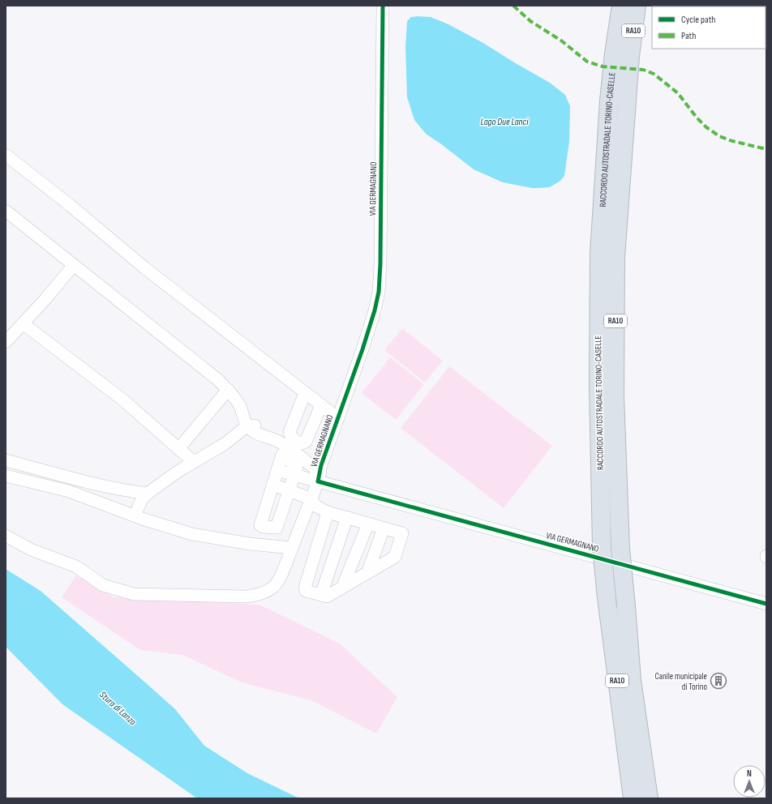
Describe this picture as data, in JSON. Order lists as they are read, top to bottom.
{
  "streets": {
    "highway": ["RA10", "RACCORDO AUTOSTRADALE TORINO-CASELLE"],
    "street": ["VIA GERMAGNANO"]
  },
  "water": ["Lago Due Lanci", "Stura di Lanzo"],
  "places": {
    "building": ["Canile municipale di Torino"]
  },
  "legend": ["Cycle path", "Path"],
  "north": "top"
}
